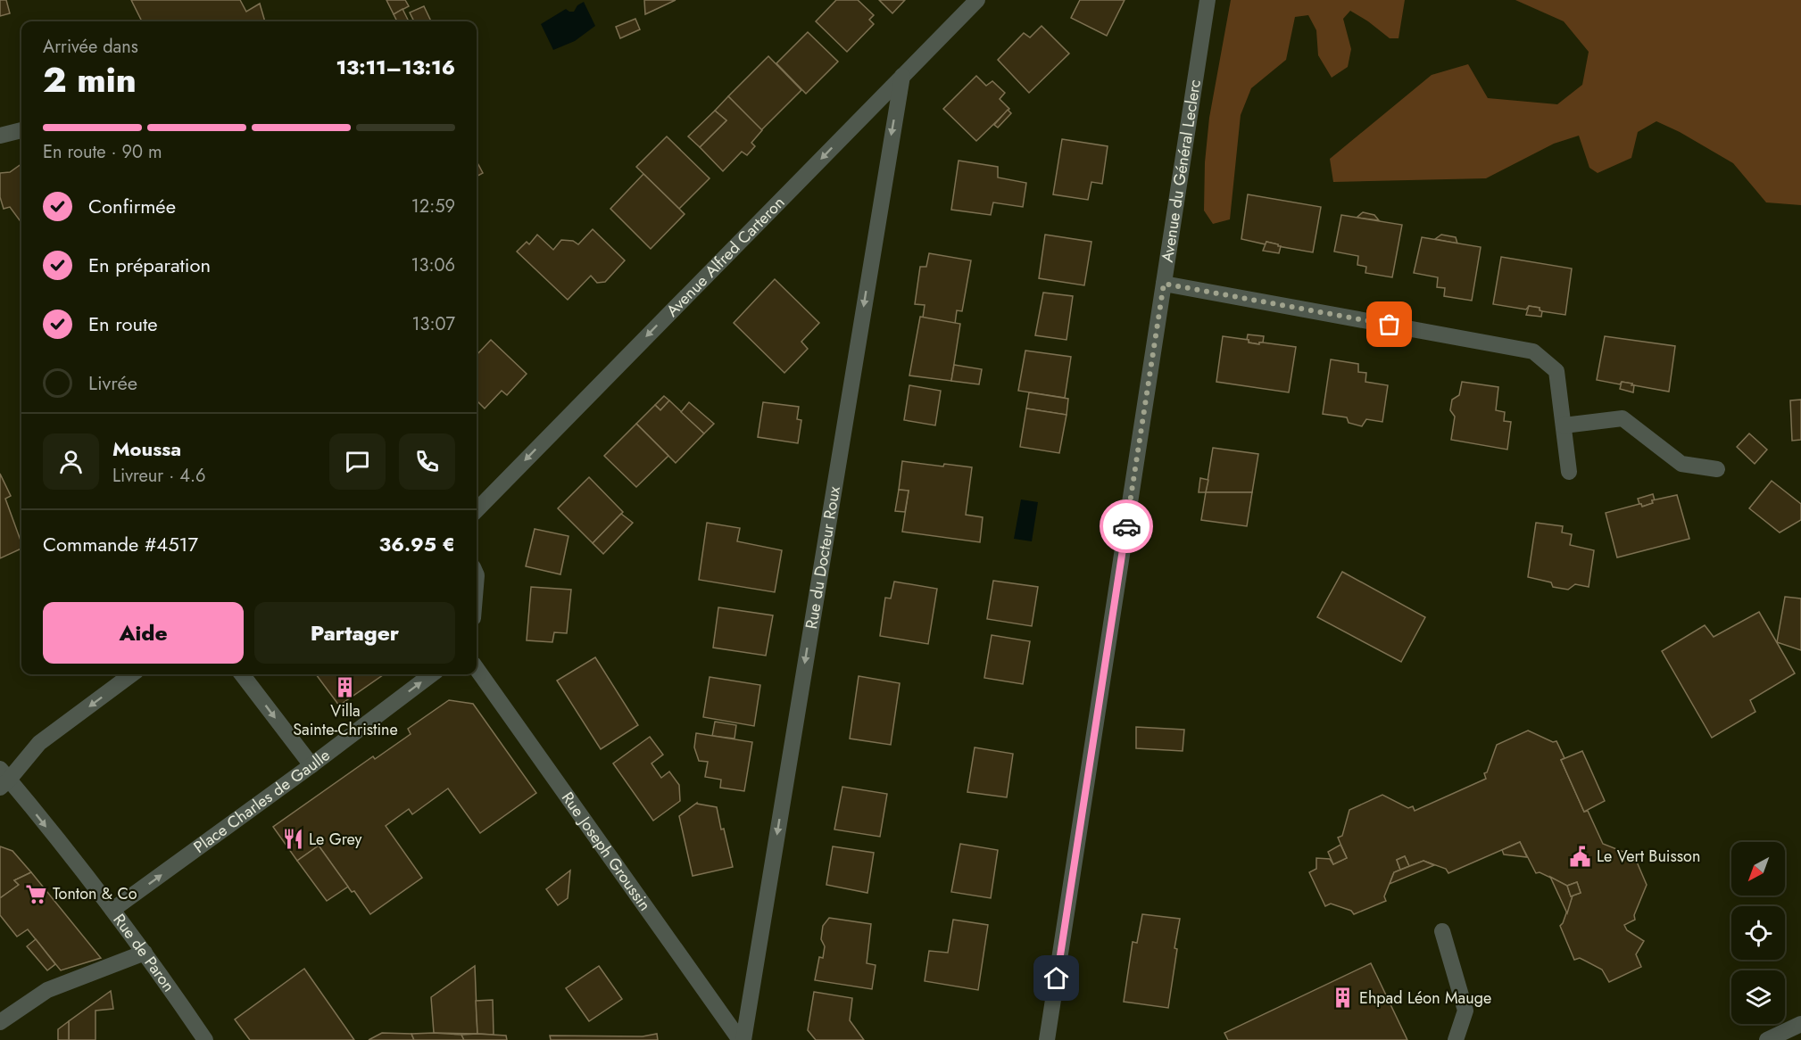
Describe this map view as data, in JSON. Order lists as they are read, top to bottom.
{
  "streets": {
    "street": [
      "Avenue du Général Leclerc",
      "Avenue Alfred Carteron",
      "Rue du Docteur Roux",
      "Place Charles de Gaulle",
      "Rue Joseph Groussin",
      "Rue de Paron"
    ]
  },
  "crossings": [
    ["Avenue Alfred Carteron", "Rue du Docteur Roux"],
    ["Rue du Docteur Roux", "Rue Joseph Groussin"],
    ["Place Charles de Gaulle", "Rue de Paron"]
  ],
  "one_way": [
    "Avenue Alfred Carteron",
    "Rue du Docteur Roux",
    "Place Charles de Gaulle",
    "Rue de Paron"
  ],
  "places": {
    "building": ["Villa Sainte-Christine", "Ehpad Léon Mauge"],
    "restaurant": ["Le Grey"],
    "public building": ["Le Vert Buisson"],
    "supermarket": ["Tonton & Co"]
  },
  "north": "bottom left",
  "page": {
    "heading": ["2 min", "Arrivée dans", "13:11–13:16"],
    "panel": [
      "Moussa",
      "Livreur · 4.6",
      "Commande #4517",
      "36.95 €"
    ],
    "bar": "En route · 90 m",
    "list": [
      ["Confirmée", "12:59"],
      ["En préparation", "13:06"],
      ["En route", "13:07"],
      "Livrée"
    ],
    "buttons": ["Aide", "Partager"]
  }
}
